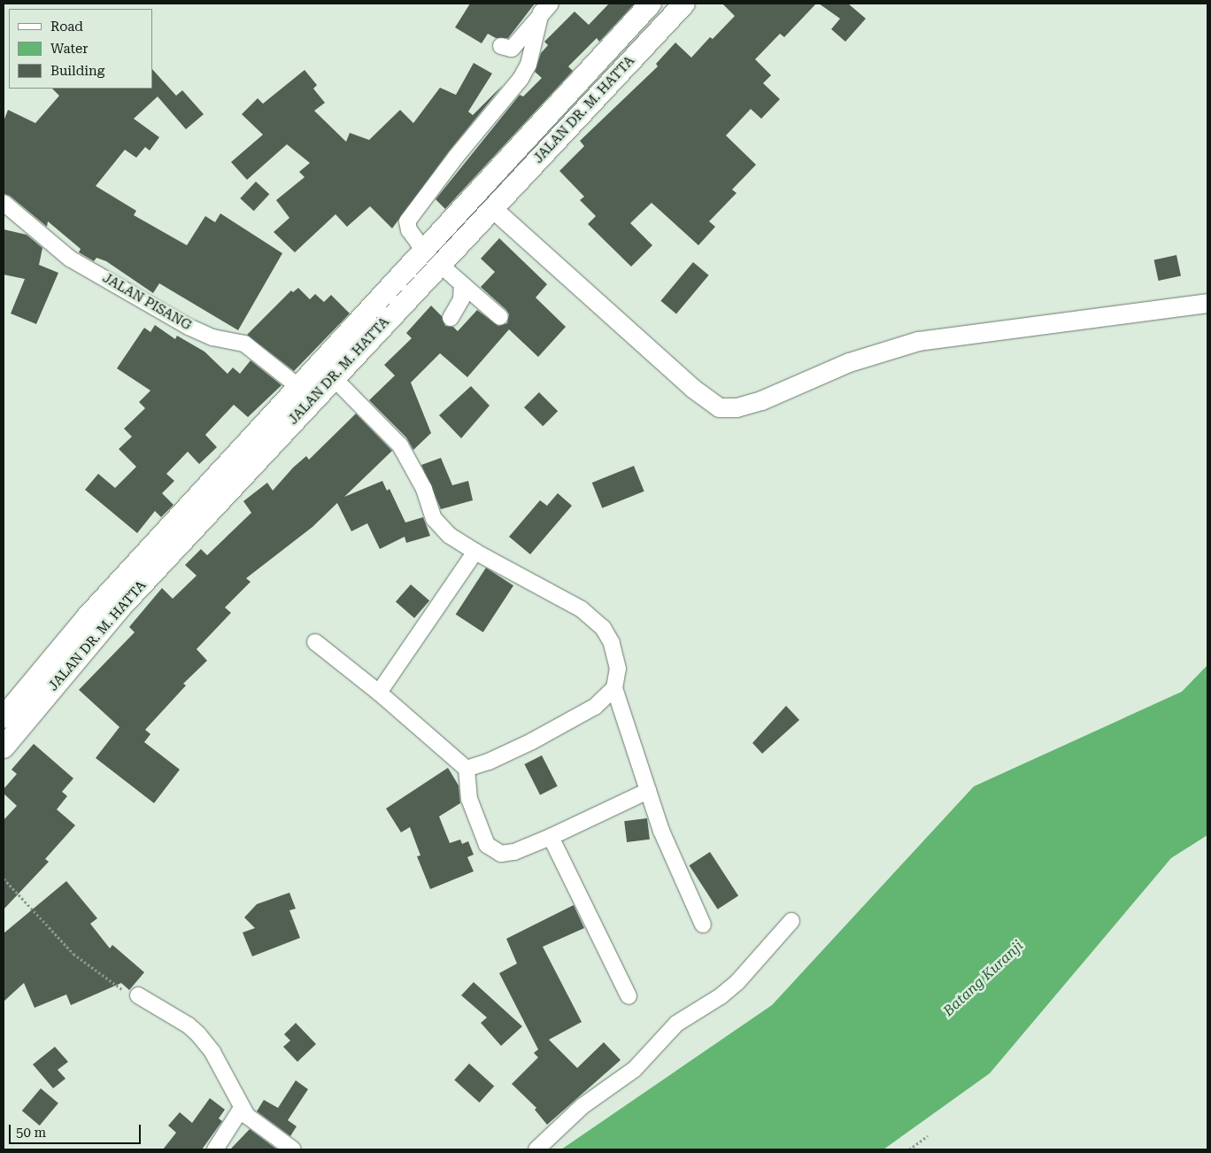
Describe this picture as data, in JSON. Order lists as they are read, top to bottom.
{
  "streets": {
    "main road": ["JALAN DR. M. HATTA"],
    "street": ["JALAN PISANG"]
  },
  "crossings": [
    ["JALAN DR. M. HATTA", "JALAN PISANG"]
  ],
  "water": ["Batang Kuranji"],
  "legend": ["Road", "Water", "Building"],
  "scale_bar": "50 m"
}
